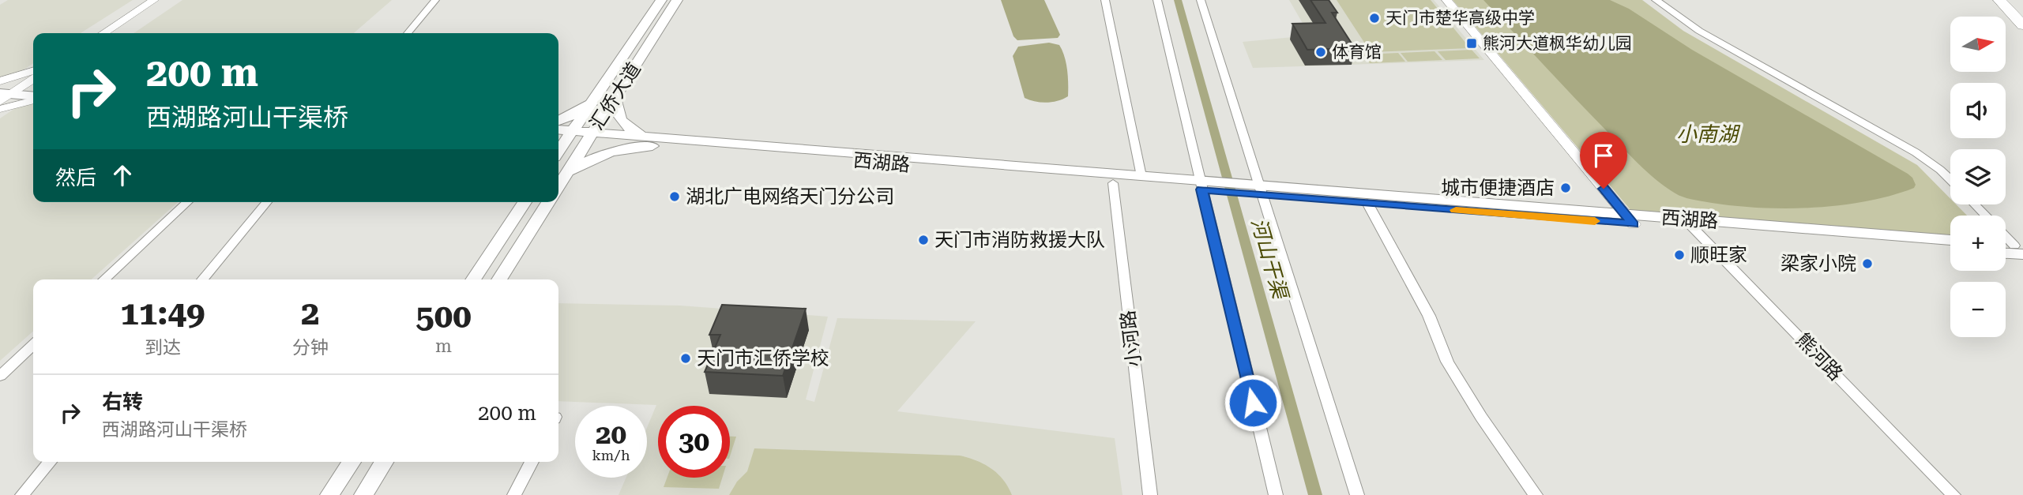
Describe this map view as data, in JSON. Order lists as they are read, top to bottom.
{
  "streets": {
    "main road": ["汇侨大道", "西湖路"],
    "street": ["小河路", "熊河路"]
  },
  "crossings": [
    ["汇侨大道", "西湖路"],
    ["西湖路", "小河路"],
    ["西湖路", "熊河路"]
  ],
  "water": ["小南湖", "河山干渠"],
  "places": {
    "other": [
      "天门市楚华高级中学",
      "体育馆",
      "城市便捷酒店",
      "湖北广电网络天门分公司",
      "天门市消防救援大队",
      "顺旺家",
      "梁家小院",
      "天门市汇侨学校"
    ],
    "transit": ["熊河大道枫华幼儿园"]
  },
  "north": "right",
  "page": {
    "map_buttons": ["+", "−"],
    "turn": ["200 m", "西湖路河山干渠桥"],
    "then": "然后",
    "eta": [
      "11:49",
      "到达",
      "2",
      "分钟",
      "500",
      "m"
    ],
    "list": [
      {
        "name": "右转",
        "note": "西湖路河山干渠桥",
        "value": "200 m"
      }
    ],
    "speed": "20 km/h",
    "limit": "30"
  }
}
